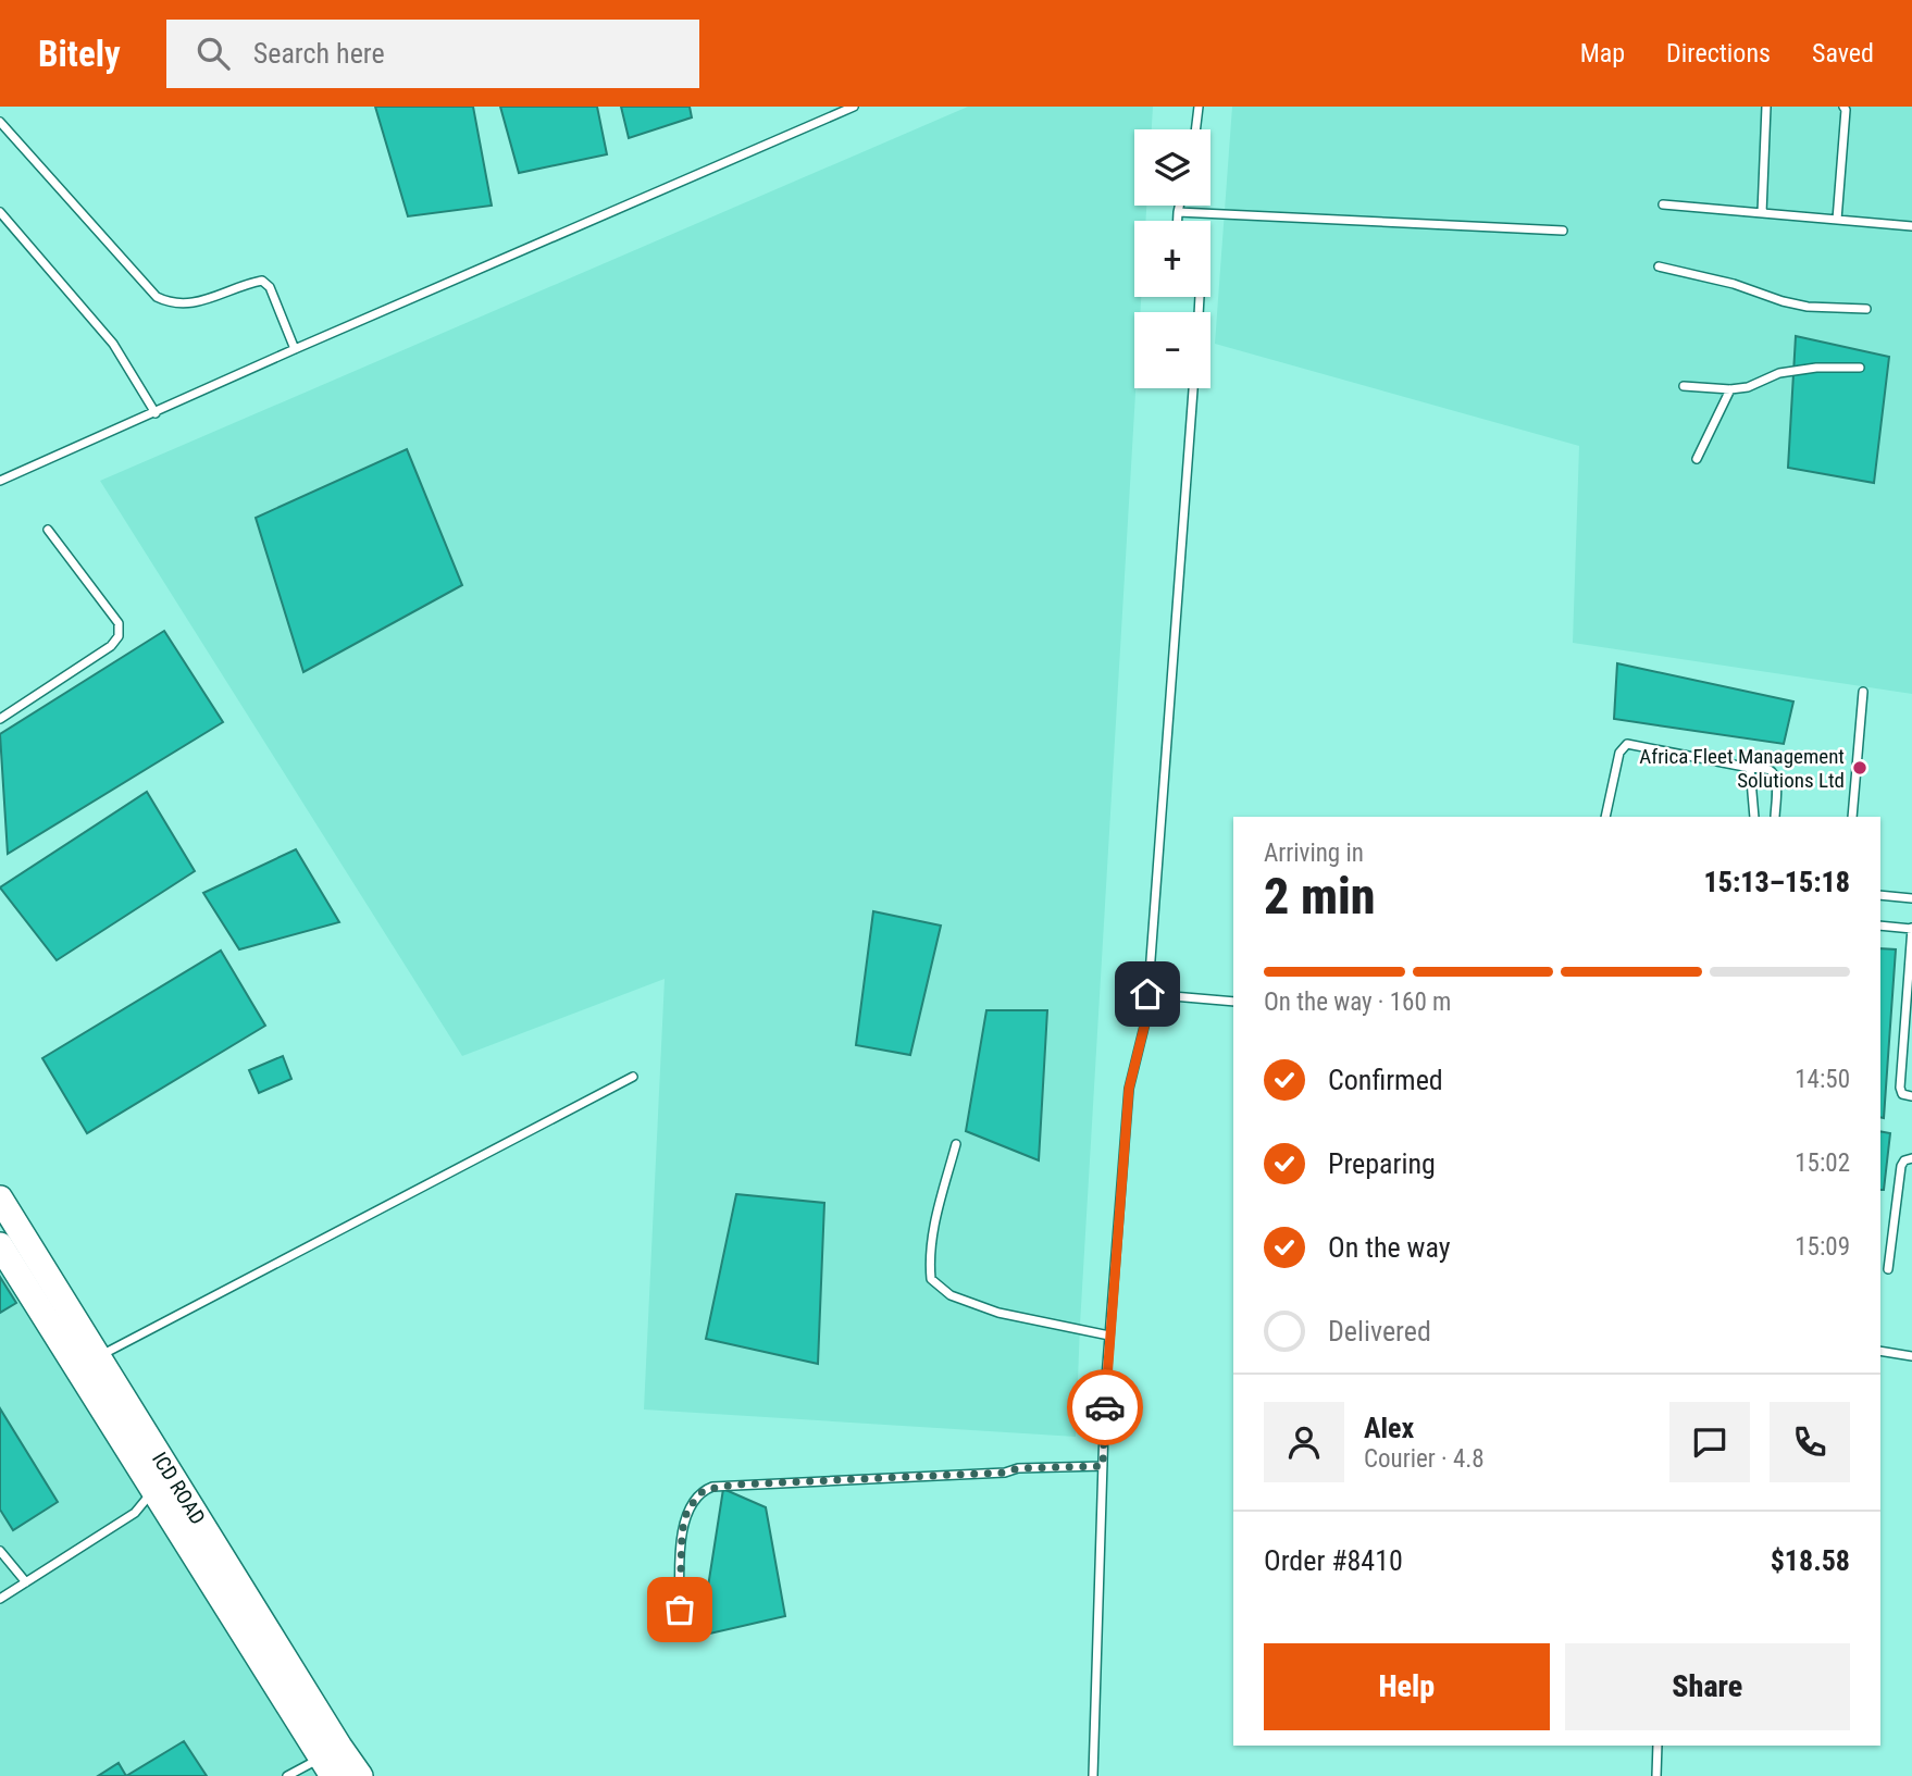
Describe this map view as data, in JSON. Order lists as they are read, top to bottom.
{
  "streets": {
    "main road": ["ICD ROAD"]
  },
  "places": ["Africa Fleet Management Solutions Ltd"],
  "page": {
    "header": "Bitely",
    "search": "Search here",
    "nav": ["Map", "Directions", "Saved"],
    "map_buttons": ["+", "−"],
    "heading": ["2 min", "Arriving in", "15:13–15:18"],
    "panel": [
      "Alex",
      "Courier · 4.8",
      "Order #8410",
      "$18.58"
    ],
    "bar": "On the way · 160 m",
    "list": [
      ["Confirmed", "14:50"],
      ["Preparing", "15:02"],
      ["On the way", "15:09"],
      "Delivered"
    ],
    "buttons": ["Help", "Share"]
  }
}
